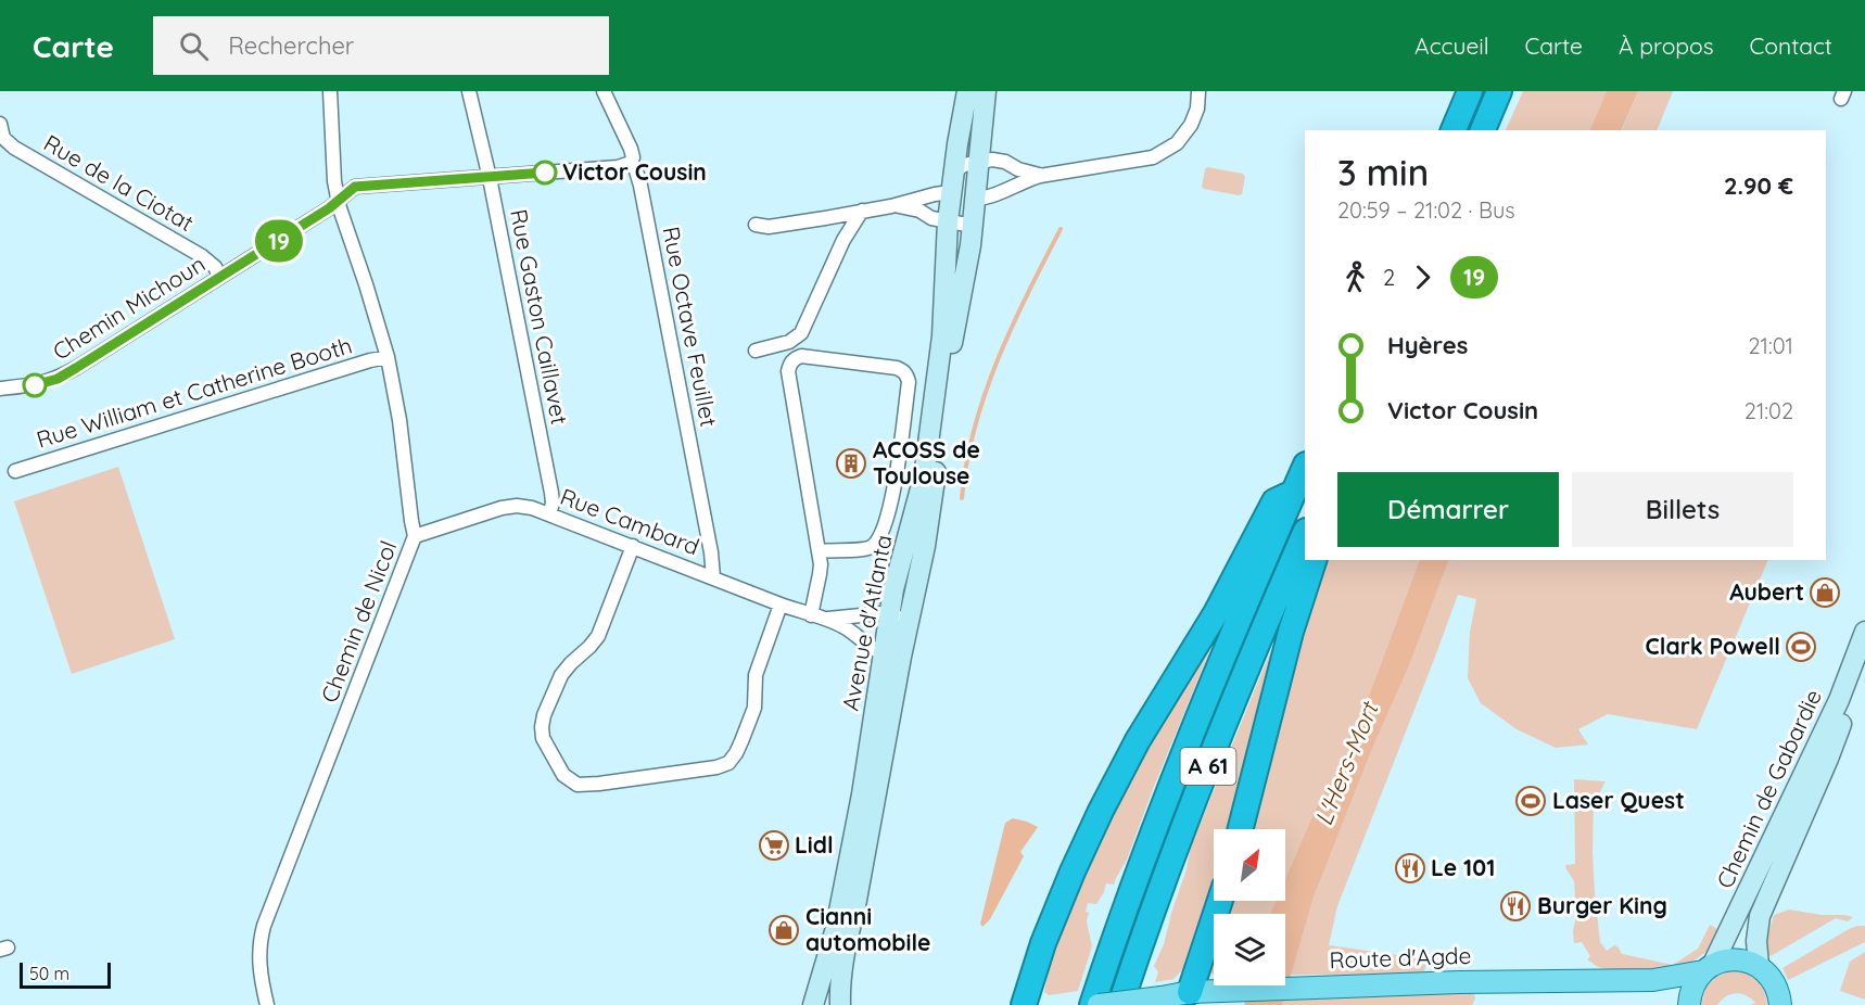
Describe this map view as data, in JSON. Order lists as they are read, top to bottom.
{
  "streets": {
    "highway": ["A 61"],
    "main road": ["Avenue d'Atlanta", "Chemin de Gabardie", "Route d'Agde"],
    "street": [
      "Rue de la Ciotat",
      "Chemin Michoun",
      "Rue Gaston Caillavet",
      "Rue Octave Feuillet",
      "Rue William et Catherine Booth",
      "Rue Cambard",
      "Chemin de Nicol"
    ]
  },
  "crossings": [
    ["Rue de la Ciotat", "Chemin Michoun"],
    ["Chemin Michoun", "Rue Gaston Caillavet"],
    ["Chemin Michoun", "Rue Octave Feuillet"],
    ["Chemin Michoun", "Chemin de Nicol"],
    ["Rue Gaston Caillavet", "Rue Cambard"],
    ["Rue Octave Feuillet", "Rue Cambard"],
    ["Rue William et Catherine Booth", "Chemin de Nicol"],
    ["Rue Cambard", "Chemin de Nicol"],
    ["Rue Cambard", "Avenue d'Atlanta"],
    ["Chemin de Gabardie", "Route d'Agde"]
  ],
  "water": ["L'Hers-Mort"],
  "places": {
    "other": ["Victor Cousin"],
    "building": ["ACOSS de Toulouse"],
    "shop": ["Aubert", "Cianni automobile"],
    "sports": ["Clark Powell", "Laser Quest"],
    "supermarket": ["Lidl"],
    "restaurant": ["Le 101", "Burger King"]
  },
  "lines": ["bus line 19"],
  "scale_bar": "50 m",
  "north": "top right",
  "page": {
    "header": "Carte",
    "search": "Rechercher",
    "nav": [
      "Accueil",
      "Carte",
      "À propos",
      "Contact"
    ],
    "on_map": "19",
    "heading": ["3 min", "20:59 – 21:02 · Bus", "2.90 €"],
    "legs": ["2", "19"],
    "list": [
      {
        "name": "Hyères",
        "value": "21:01"
      },
      {
        "name": "Victor Cousin",
        "value": "21:02"
      }
    ],
    "buttons": ["Démarrer", "Billets"],
    "scale": "50 m"
  }
}
